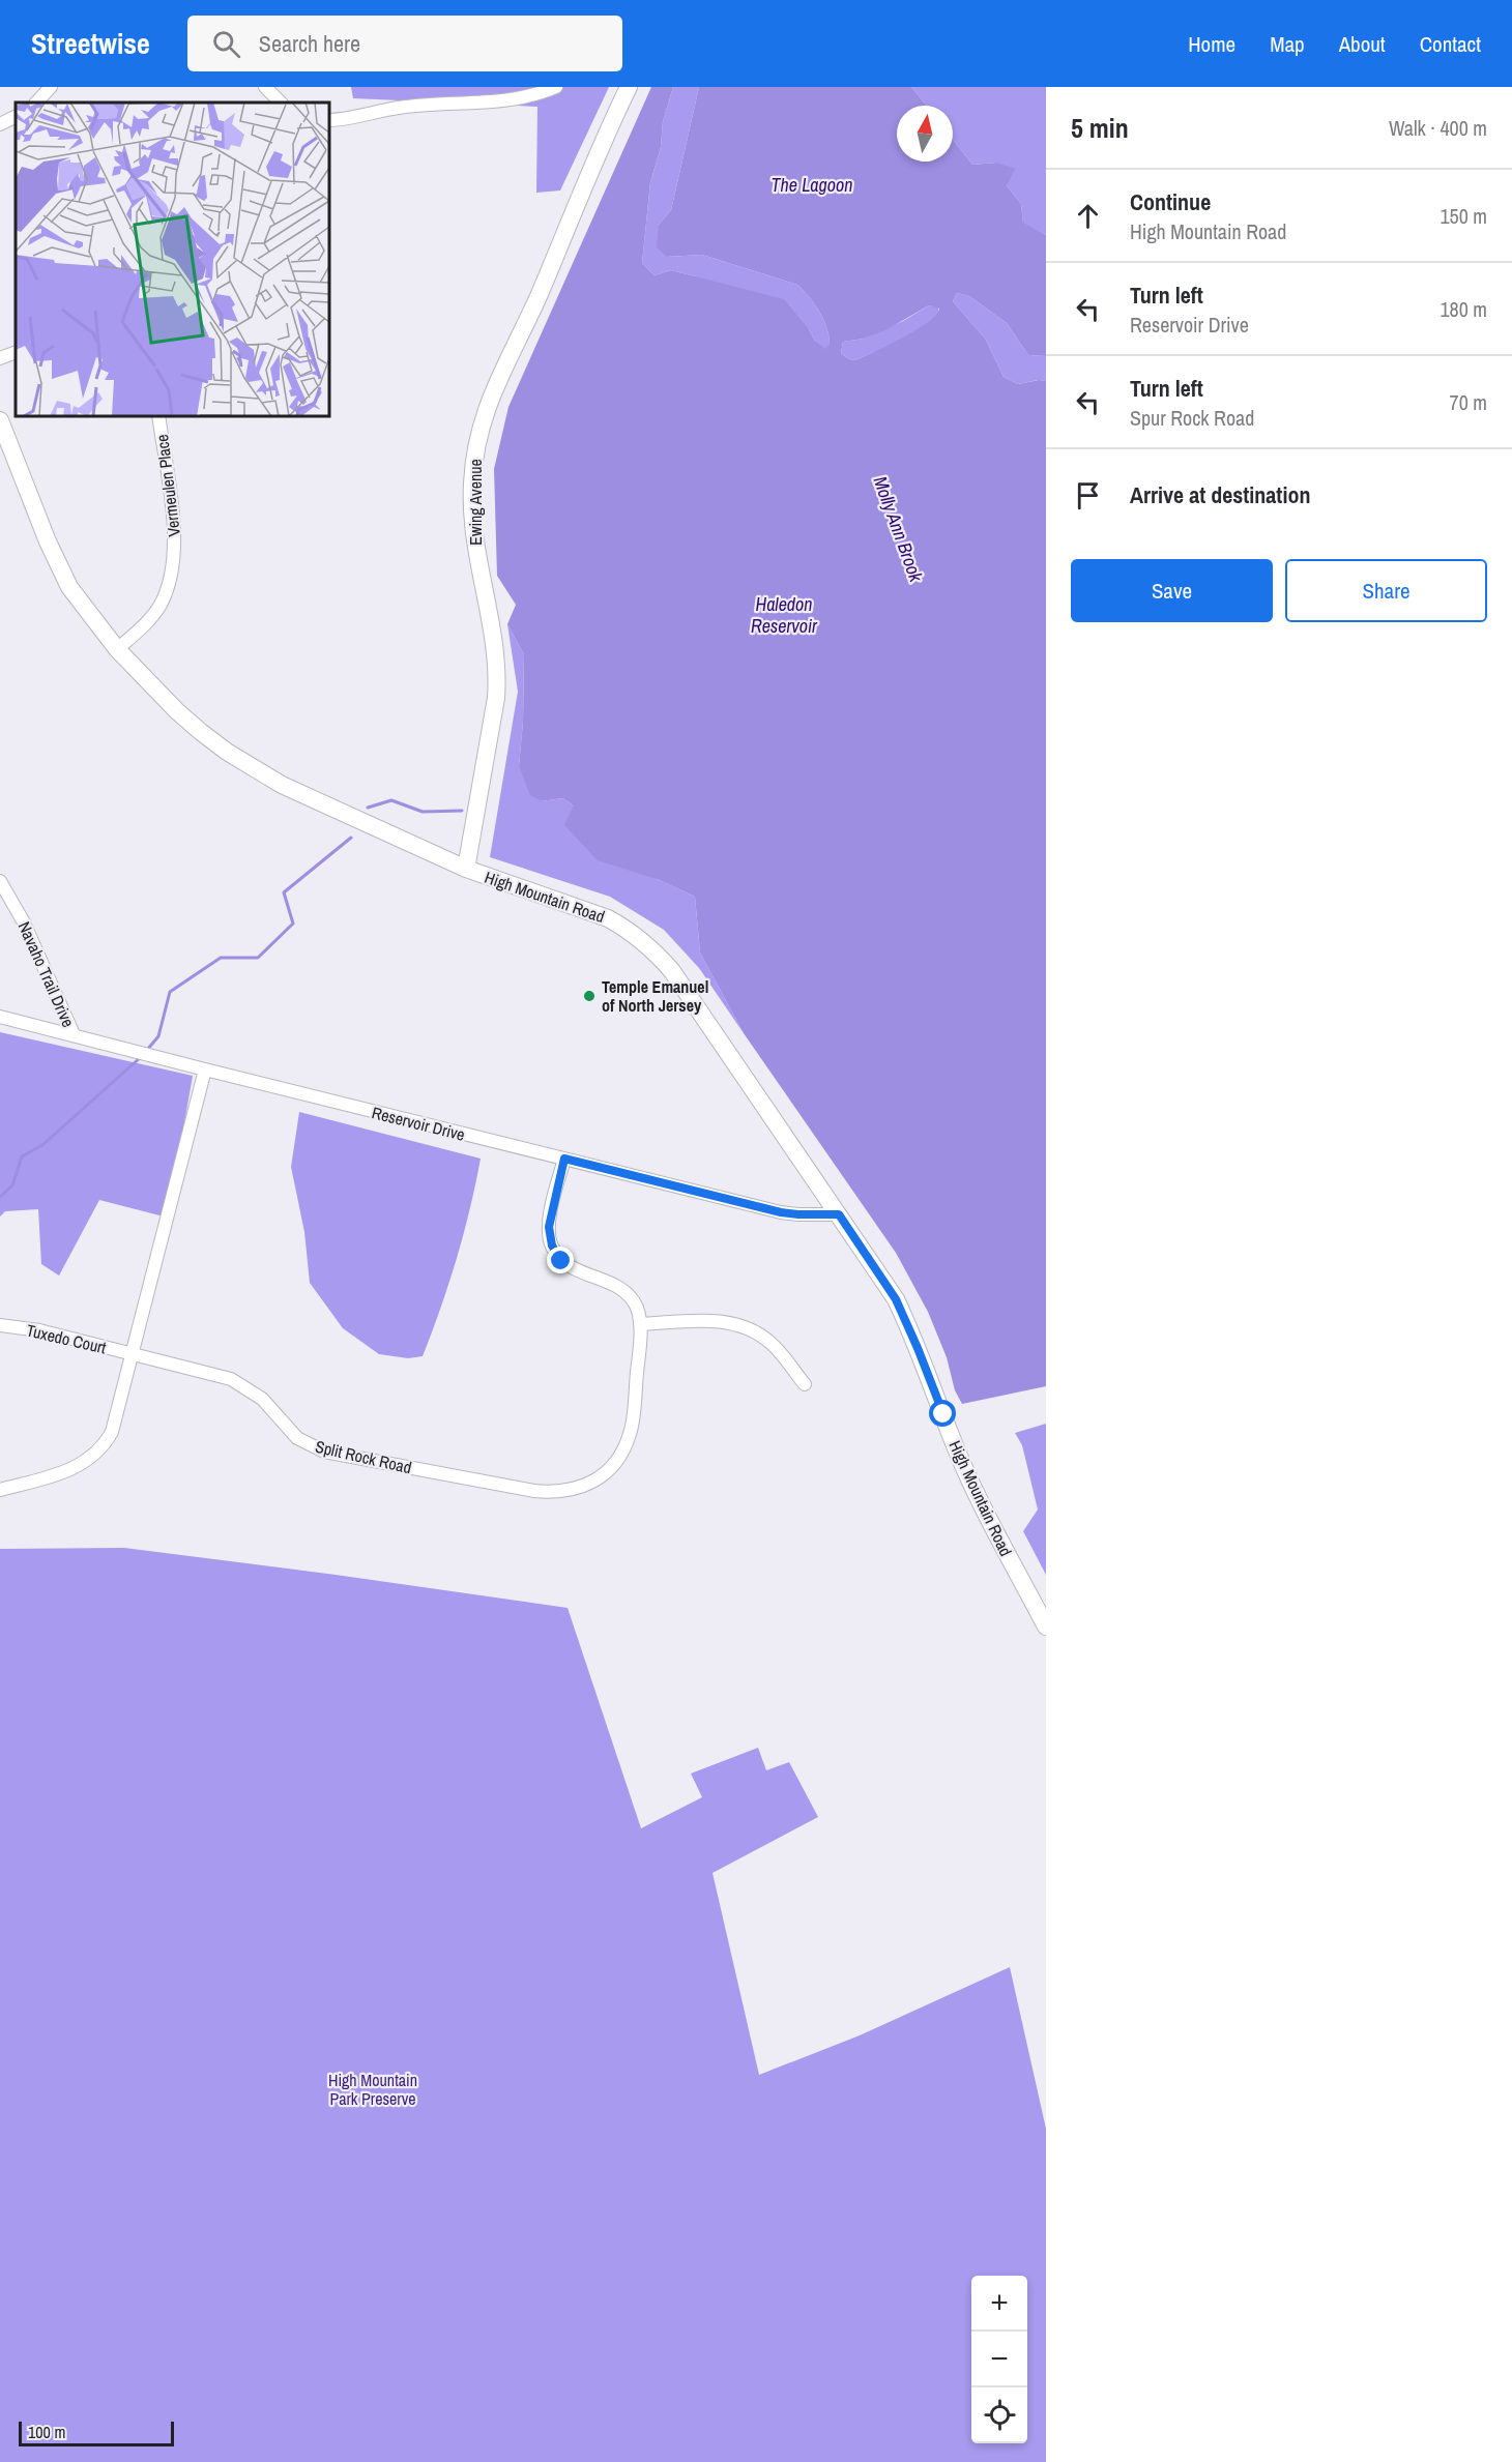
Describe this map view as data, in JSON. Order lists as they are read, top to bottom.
{
  "streets": {
    "main road": ["Ewing Avenue", "High Mountain Road"],
    "street": [
      "Vermeulen Place",
      "Navaho Trail Drive",
      "Reservoir Drive",
      "Tuxedo Court",
      "Split Rock Road"
    ]
  },
  "crossings": [
    ["Vermeulen Place", "High Mountain Road"],
    ["Ewing Avenue", "High Mountain Road"],
    ["High Mountain Road", "Reservoir Drive"],
    ["Navaho Trail Drive", "Reservoir Drive"],
    ["Tuxedo Court", "Split Rock Road"]
  ],
  "water": ["The Lagoon", "Molly Ann Brook", "Haledon Reservoir"],
  "parks": ["High Mountain Park Preserve"],
  "places": ["Temple Emanuel of North Jersey"],
  "scale_bar": "100 m",
  "north": "top",
  "page": {
    "header": "Streetwise",
    "search": "Search here",
    "nav": [
      "Home",
      "Map",
      "About",
      "Contact"
    ],
    "heading": ["5 min", "Walk · 400 m"],
    "list": [
      ["Continue", "High Mountain Road", "150 m"],
      ["Turn left", "Reservoir Drive", "180 m"],
      ["Turn left", "Spur Rock Road", "70 m"],
      "Arrive at destination"
    ],
    "buttons": ["Save", "Share"],
    "map_buttons": ["+", "−"],
    "scale": "100 m"
  }
}
